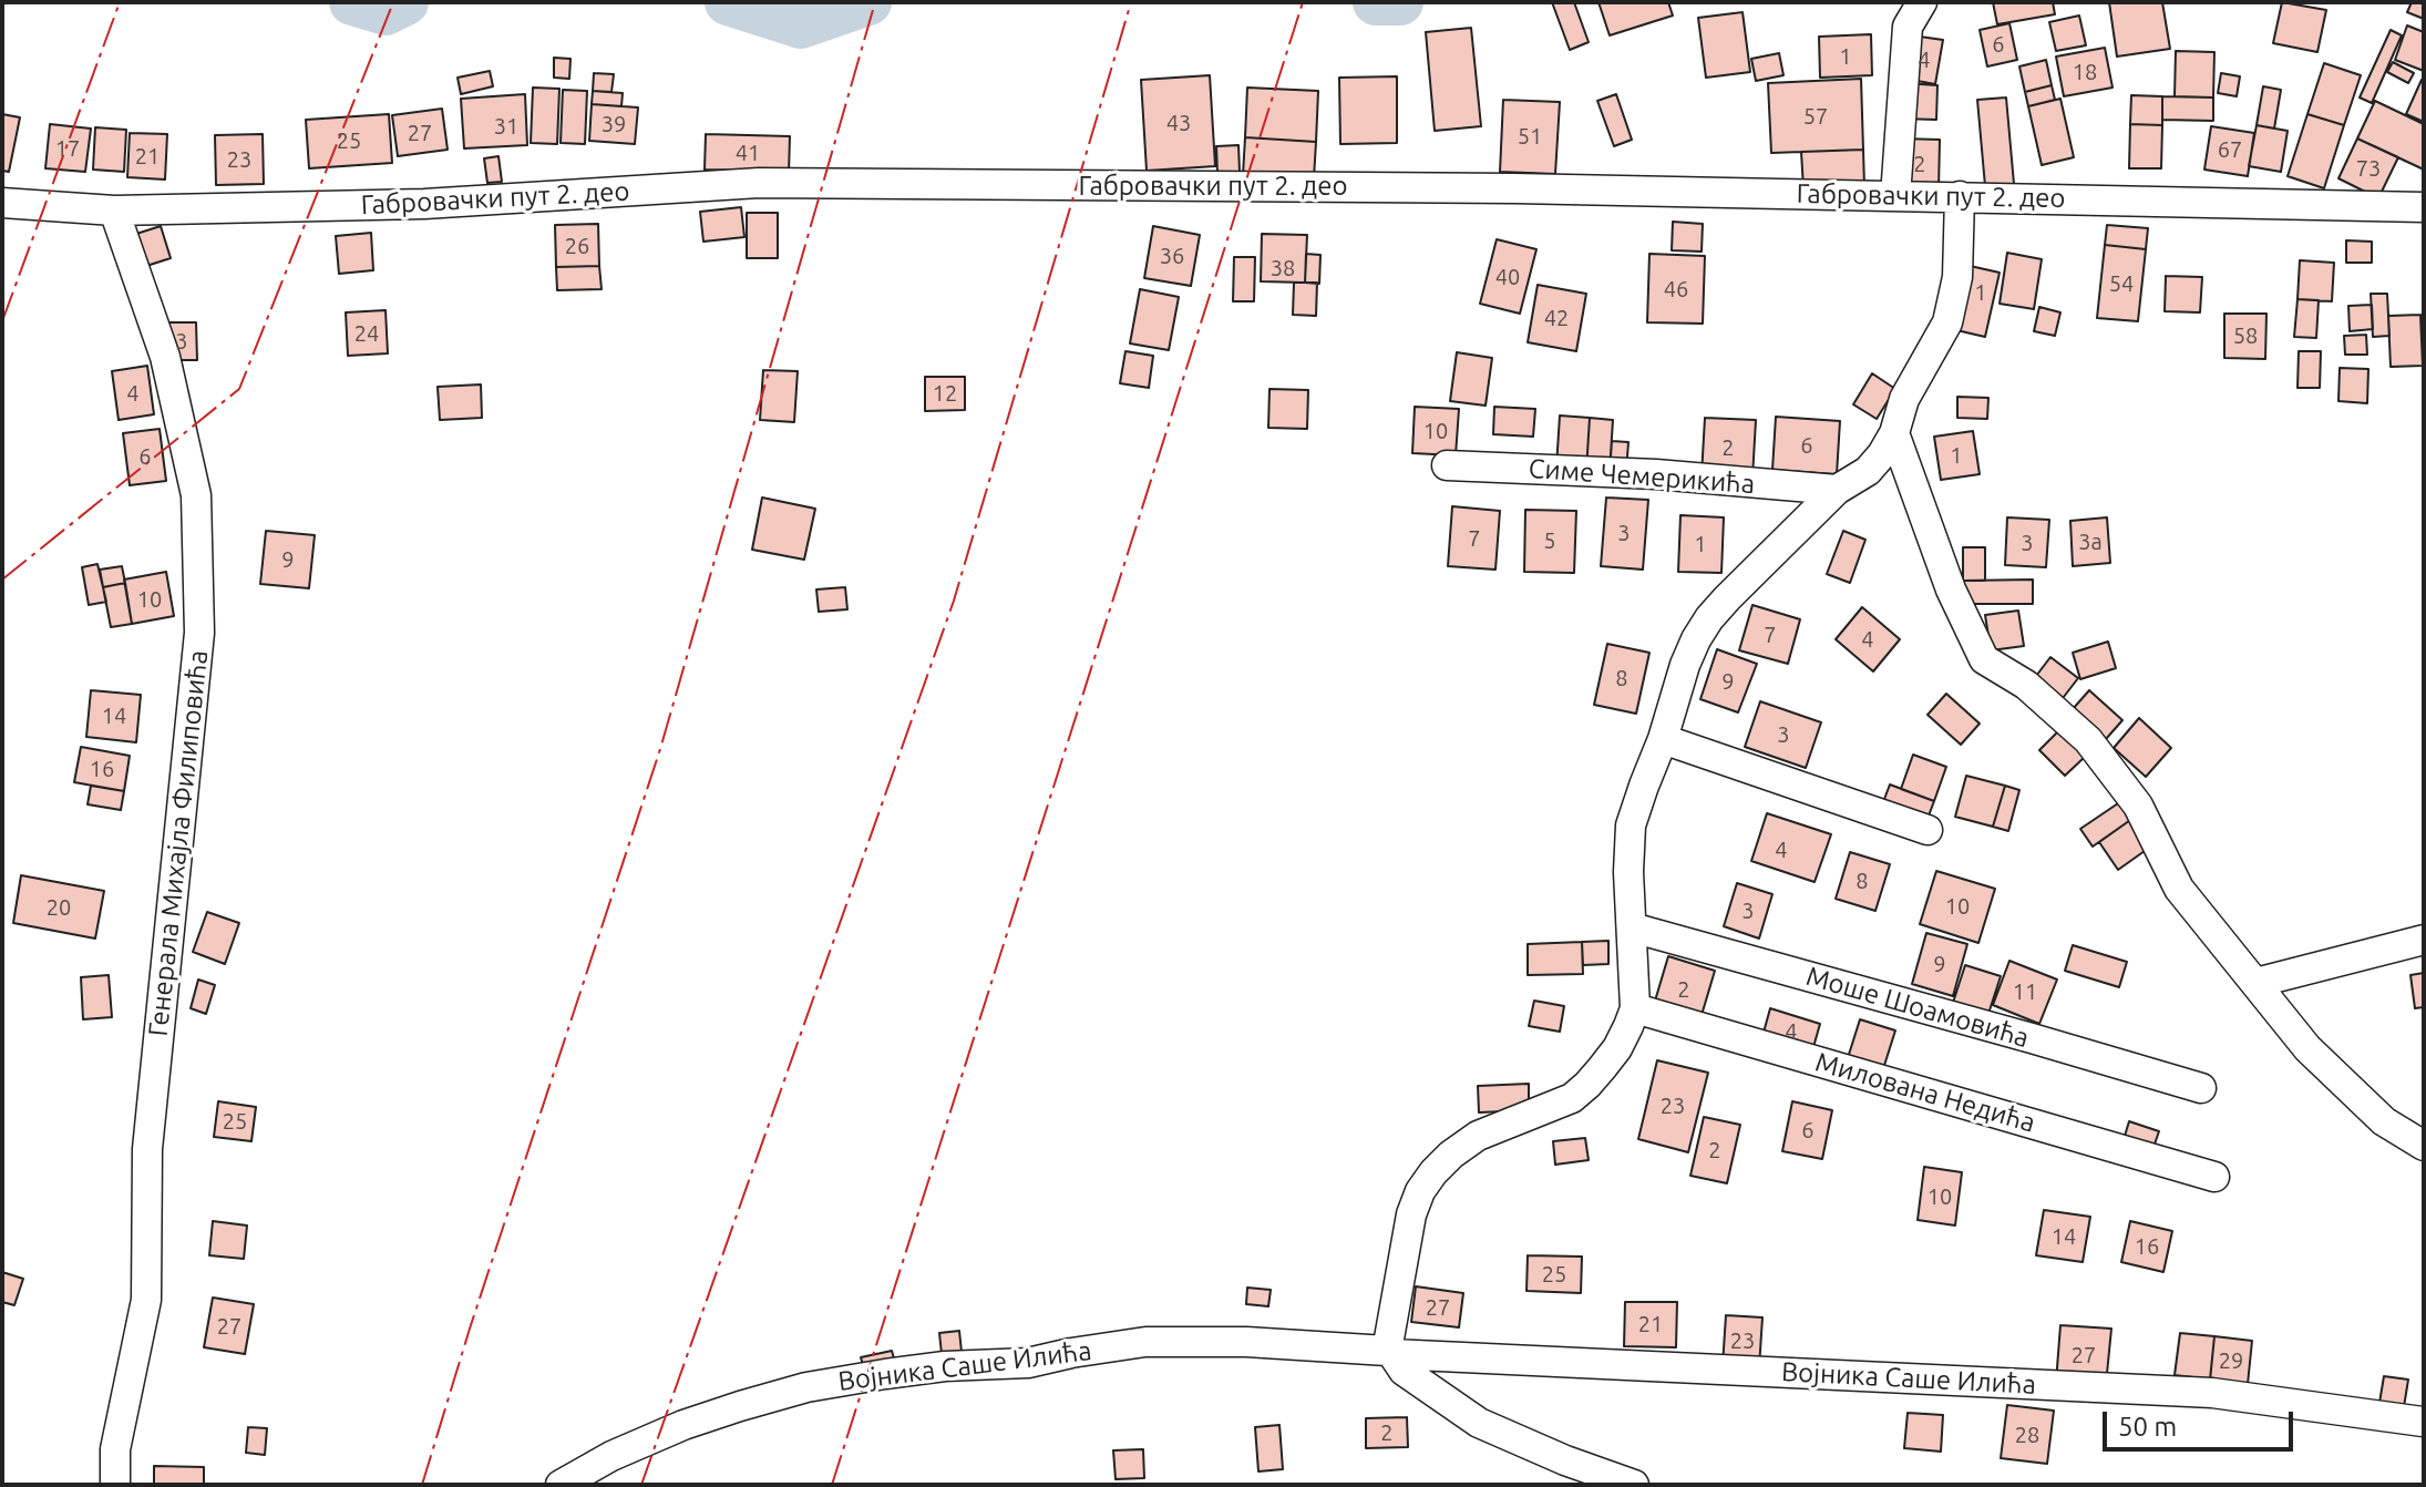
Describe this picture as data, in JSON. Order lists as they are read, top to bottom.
{
  "streets": {
    "street": [
      "Габровачки пут 2. део",
      "Симе Чемерикића",
      "Генерала Михајла Филиповића",
      "Моше Шоамовића",
      "Милована Недића",
      "Војника Саше Илића"
    ]
  },
  "crossings": [
    ["Габровачки пут 2. део", "Генерала Михајла Филиповића"]
  ],
  "house_numbers": [
    "6",
    "1",
    "4",
    "18",
    "57",
    "43",
    "39",
    "31",
    "27",
    "51",
    "25",
    "17",
    "67",
    "41",
    "21",
    "23",
    "2",
    "73",
    "26",
    "36",
    "38",
    "40",
    "54",
    "46",
    "1",
    "42",
    "24",
    "58",
    "3",
    "4",
    "12",
    "10",
    "6",
    "2",
    "1",
    "6",
    "3",
    "7",
    "5",
    "3a",
    "3",
    "1",
    "9",
    "10",
    "7",
    "4",
    "8",
    "9",
    "14",
    "3",
    "16",
    "4",
    "8",
    "10",
    "20",
    "3",
    "9",
    "2",
    "11",
    "4",
    "23",
    "25",
    "6",
    "2",
    "10",
    "14",
    "16",
    "25",
    "27",
    "21",
    "27",
    "23",
    "27",
    "29",
    "2",
    "28"
  ],
  "scale_bar": "50 m"
}
